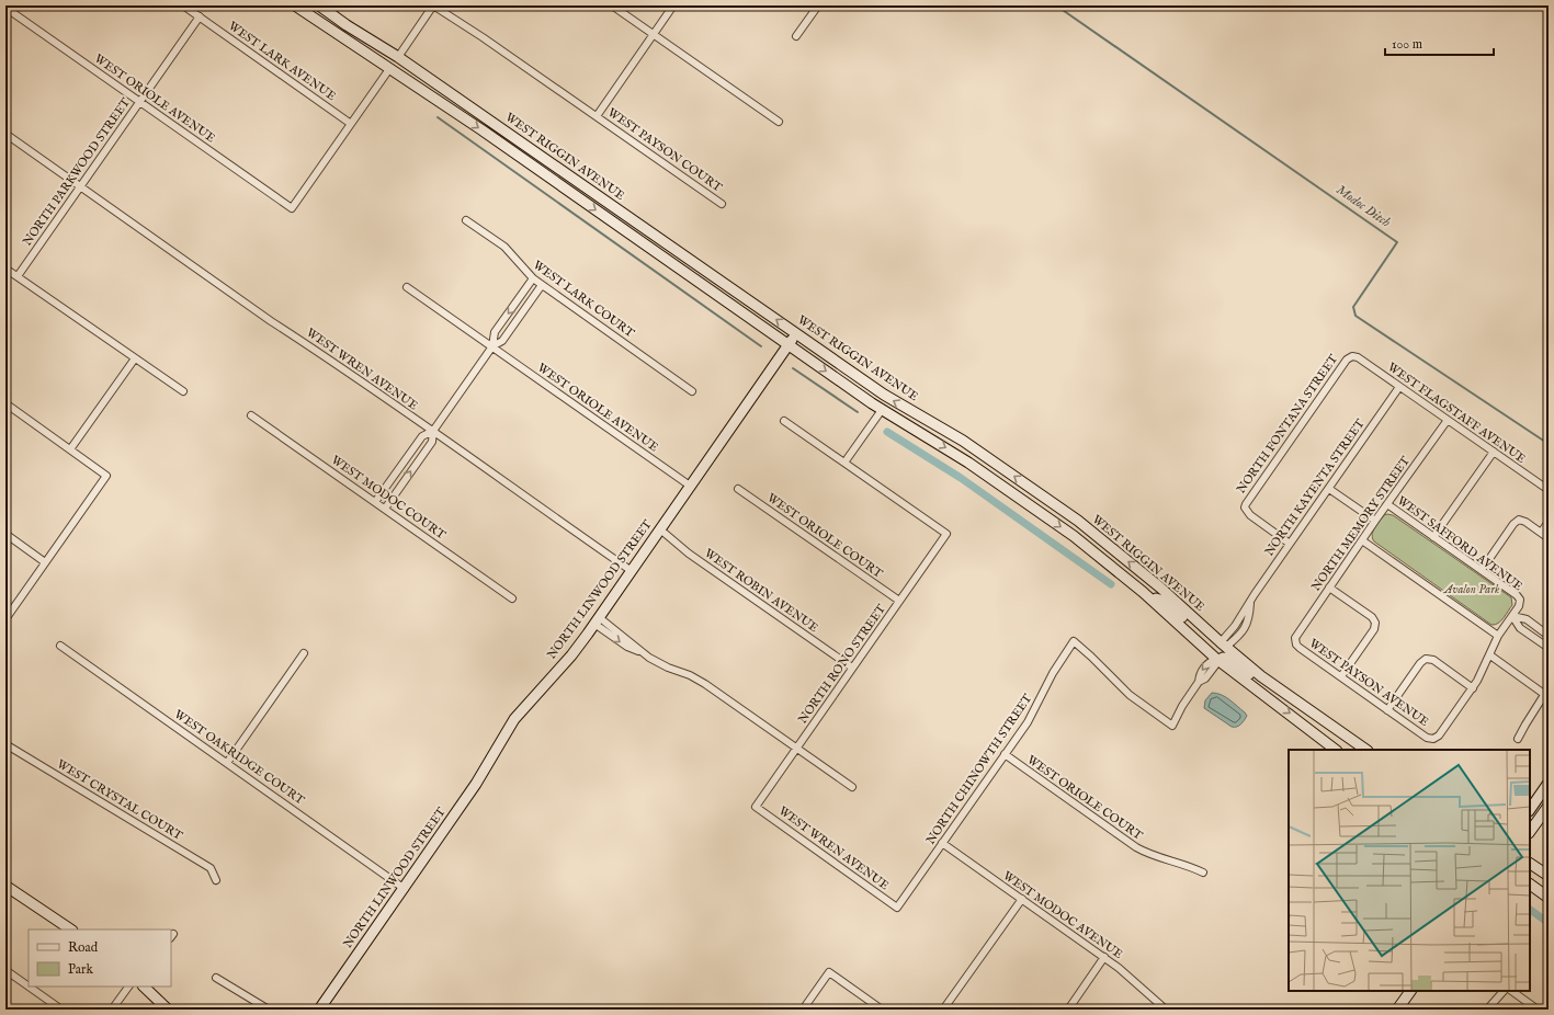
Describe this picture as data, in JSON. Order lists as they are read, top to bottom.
{
  "streets": {
    "main road": ["WEST RIGGIN AVENUE", "NORTH LINWOOD STREET"],
    "street": [
      "WEST LARK AVENUE",
      "WEST ORIOLE AVENUE",
      "WEST PAYSON COURT",
      "NORTH PARKWOOD STREET",
      "WEST LARK COURT",
      "WEST WREN AVENUE",
      "WEST FLAGSTAFF AVENUE",
      "NORTH FONTANA STREET",
      "NORTH KAYENTA STREET",
      "WEST MODOC COURT",
      "NORTH MEMORY STREET",
      "WEST ORIOLE COURT",
      "WEST SAFFORD AVENUE",
      "WEST ROBIN AVENUE",
      "NORTH RONO STREET",
      "WEST PAYSON AVENUE",
      "WEST OAKRIDGE COURT",
      "NORTH CHINOWTH STREET",
      "WEST CRYSTAL COURT",
      "WEST MODOC AVENUE"
    ]
  },
  "crossings": [
    ["WEST LARK AVENUE", "WEST ORIOLE AVENUE"],
    ["WEST LARK AVENUE", "NORTH PARKWOOD STREET"],
    ["WEST ORIOLE AVENUE", "NORTH PARKWOOD STREET"],
    ["WEST ORIOLE AVENUE", "NORTH LINWOOD STREET"],
    ["WEST RIGGIN AVENUE", "NORTH KAYENTA STREET"],
    ["WEST RIGGIN AVENUE", "NORTH LINWOOD STREET"],
    ["NORTH PARKWOOD STREET", "WEST WREN AVENUE"],
    ["WEST WREN AVENUE", "NORTH LINWOOD STREET"],
    ["WEST WREN AVENUE", "NORTH RONO STREET"],
    ["WEST WREN AVENUE", "NORTH CHINOWTH STREET"],
    ["WEST FLAGSTAFF AVENUE", "NORTH FONTANA STREET"],
    ["WEST FLAGSTAFF AVENUE", "NORTH KAYENTA STREET"],
    ["WEST FLAGSTAFF AVENUE", "NORTH MEMORY STREET"],
    ["NORTH FONTANA STREET", "NORTH KAYENTA STREET"],
    ["NORTH MEMORY STREET", "WEST SAFFORD AVENUE"],
    ["NORTH MEMORY STREET", "WEST PAYSON AVENUE"],
    ["WEST ORIOLE COURT", "NORTH RONO STREET"],
    ["WEST ORIOLE COURT", "NORTH CHINOWTH STREET"],
    ["NORTH LINWOOD STREET", "WEST ROBIN AVENUE"],
    ["NORTH LINWOOD STREET", "WEST OAKRIDGE COURT"],
    ["WEST ROBIN AVENUE", "NORTH RONO STREET"],
    ["NORTH CHINOWTH STREET", "WEST MODOC AVENUE"]
  ],
  "water": ["Modoc Ditch"],
  "parks": ["Avalon Park"],
  "legend": ["Road", "Park"],
  "scale_bar": "100 m"
}
